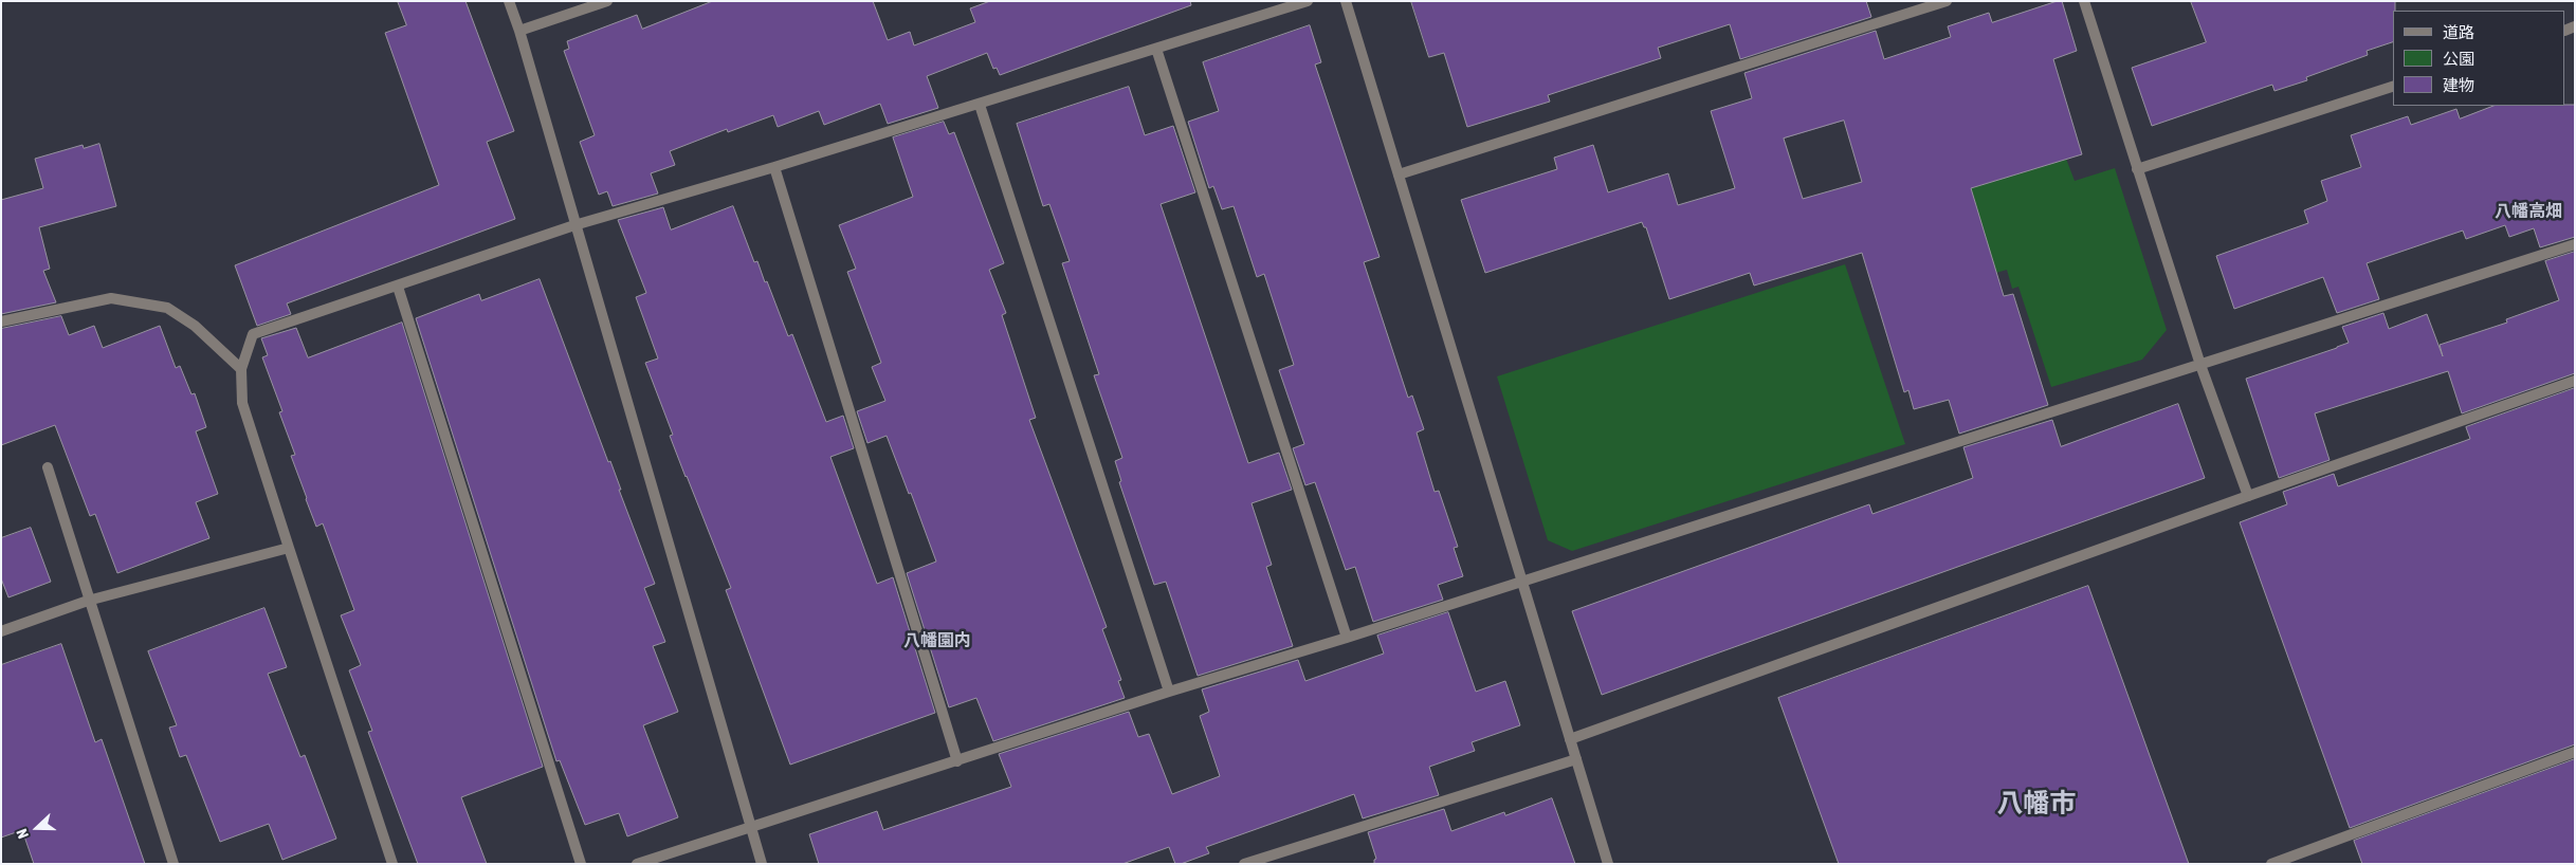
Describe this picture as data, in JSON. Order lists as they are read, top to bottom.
{
  "districts": ["八幡高畑", "八幡園内", "八幡市"],
  "legend": ["道路", "公園", "建物"],
  "north": "left"
}
